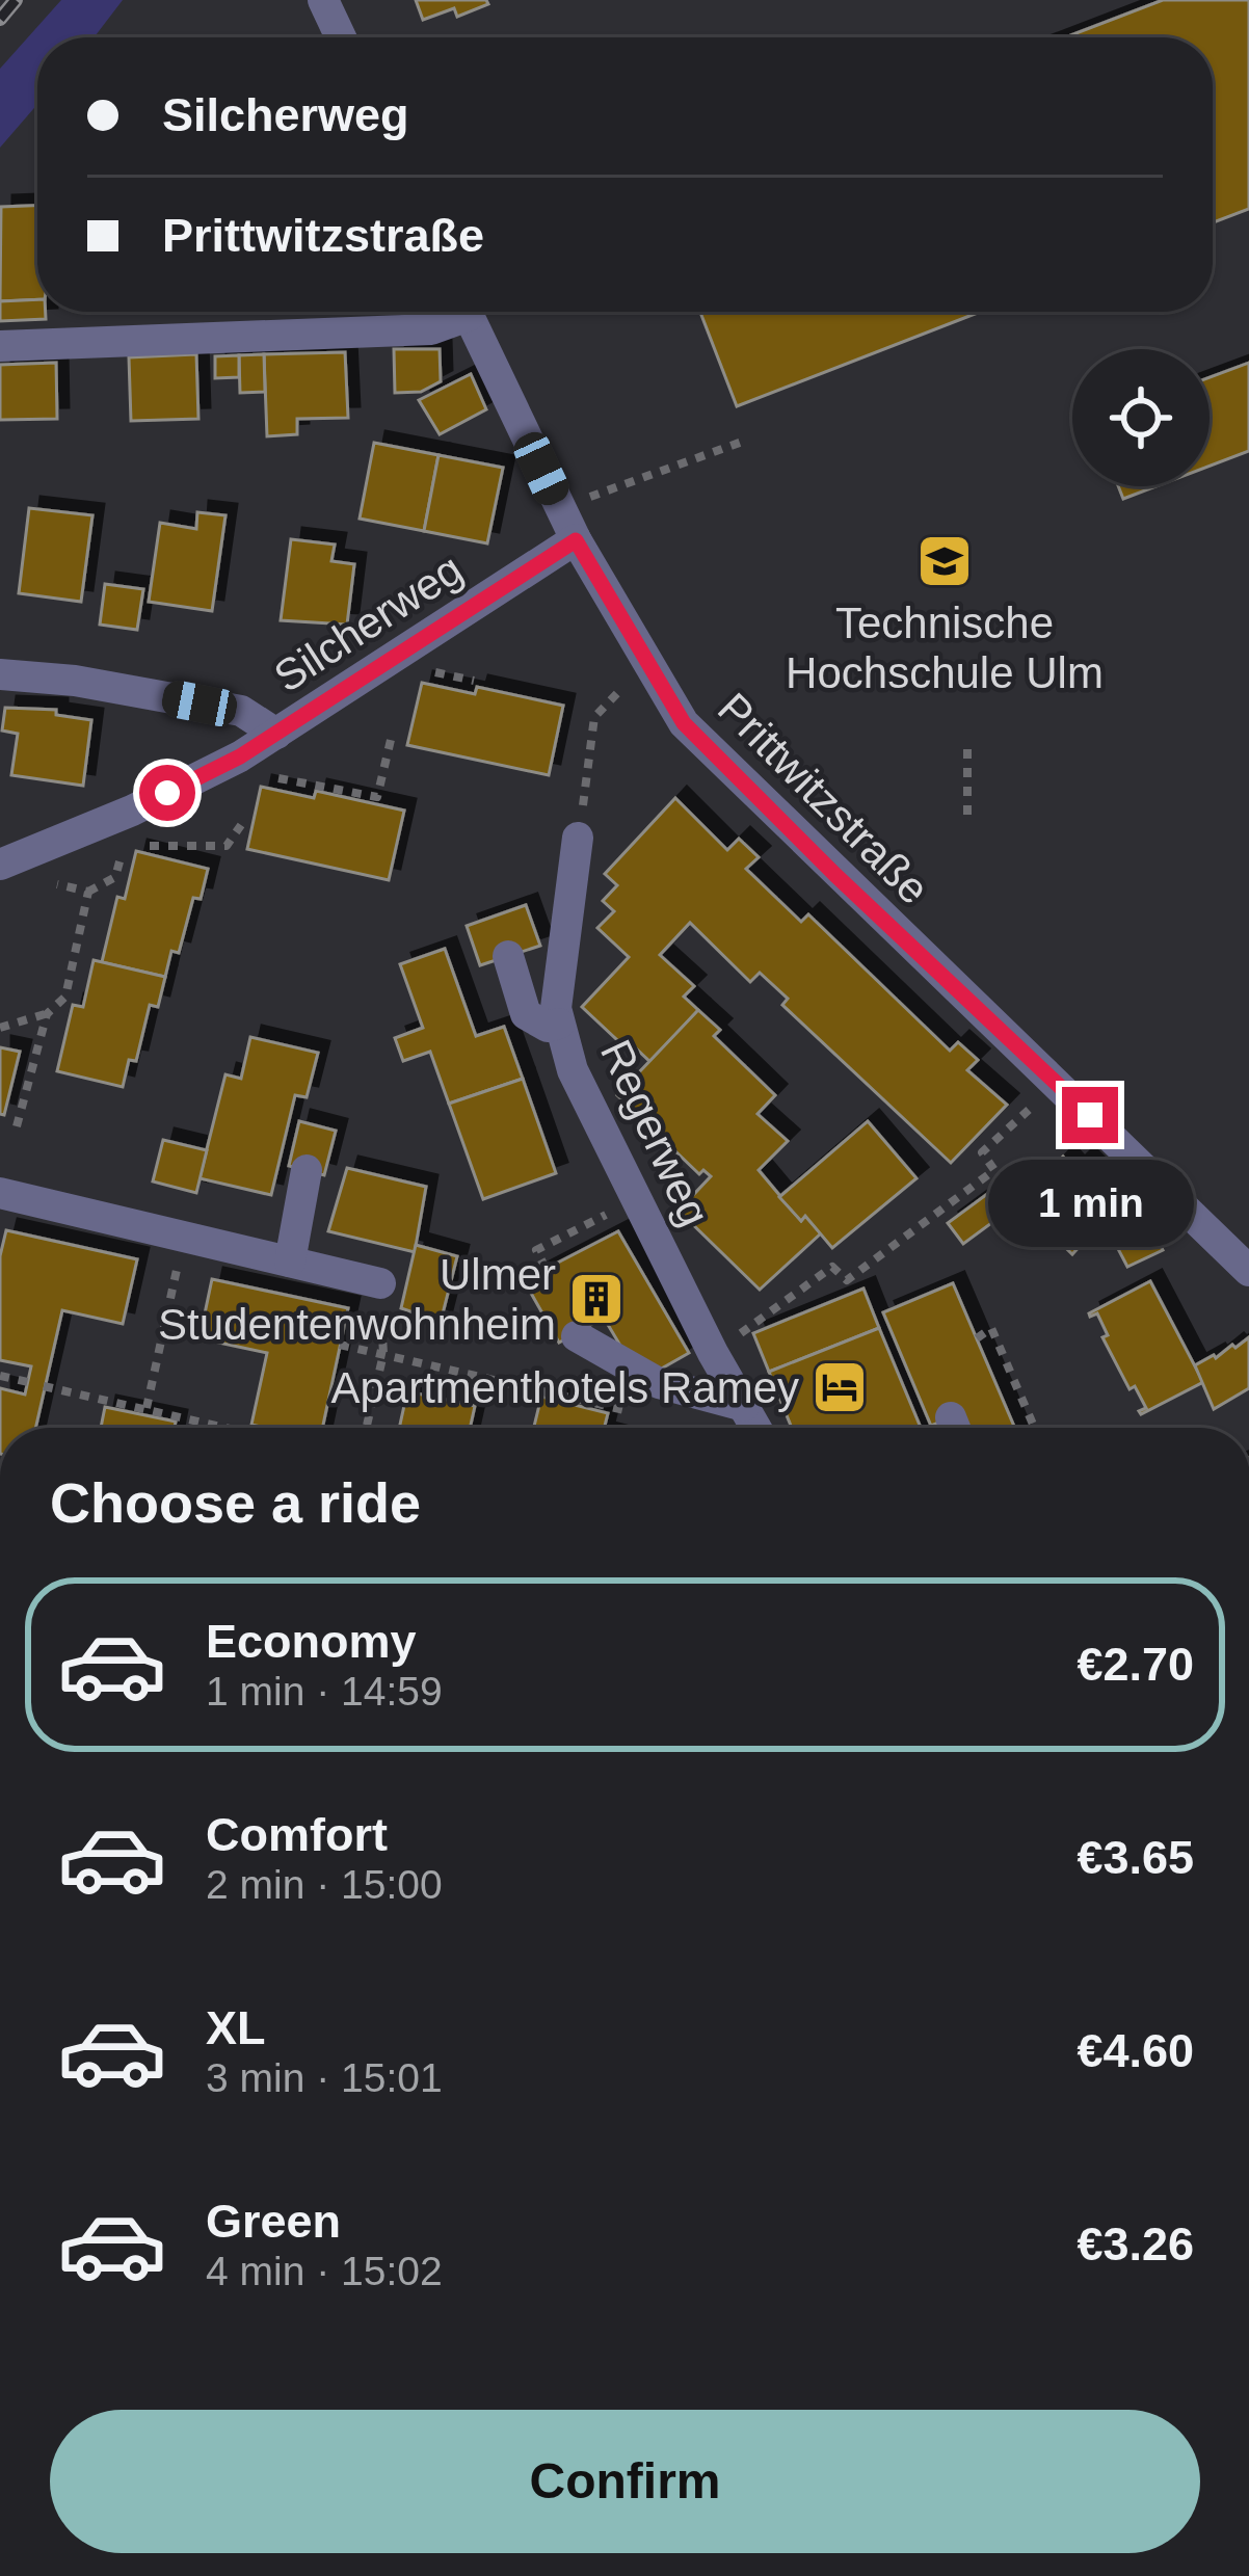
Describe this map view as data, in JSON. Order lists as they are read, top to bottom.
{
  "streets": {
    "street": ["Silcherweg", "Prittwitzstraße", "Regerweg"]
  },
  "crossings": [
    ["Silcherweg", "Prittwitzstraße"]
  ],
  "places": {
    "school or university": ["Technische Hochschule Ulm"],
    "building": ["Ulmer Studentenwohnheim"],
    "hotel": ["Apartmenthotels Ramey"]
  },
  "page": {
    "banner": ["Silcherweg", "Prittwitzstraße"],
    "bubble": "1 min",
    "heading": "Choose a ride",
    "list": [
      {
        "name": "Economy",
        "note": "1 min · 14:59",
        "value": "€2.70"
      },
      {
        "name": "Comfort",
        "note": "2 min · 15:00",
        "value": "€3.65"
      },
      {
        "name": "XL",
        "note": "3 min · 15:01",
        "value": "€4.60"
      },
      {
        "name": "Green",
        "note": "4 min · 15:02",
        "value": "€3.26"
      }
    ],
    "buttons": "Confirm"
  }
}
